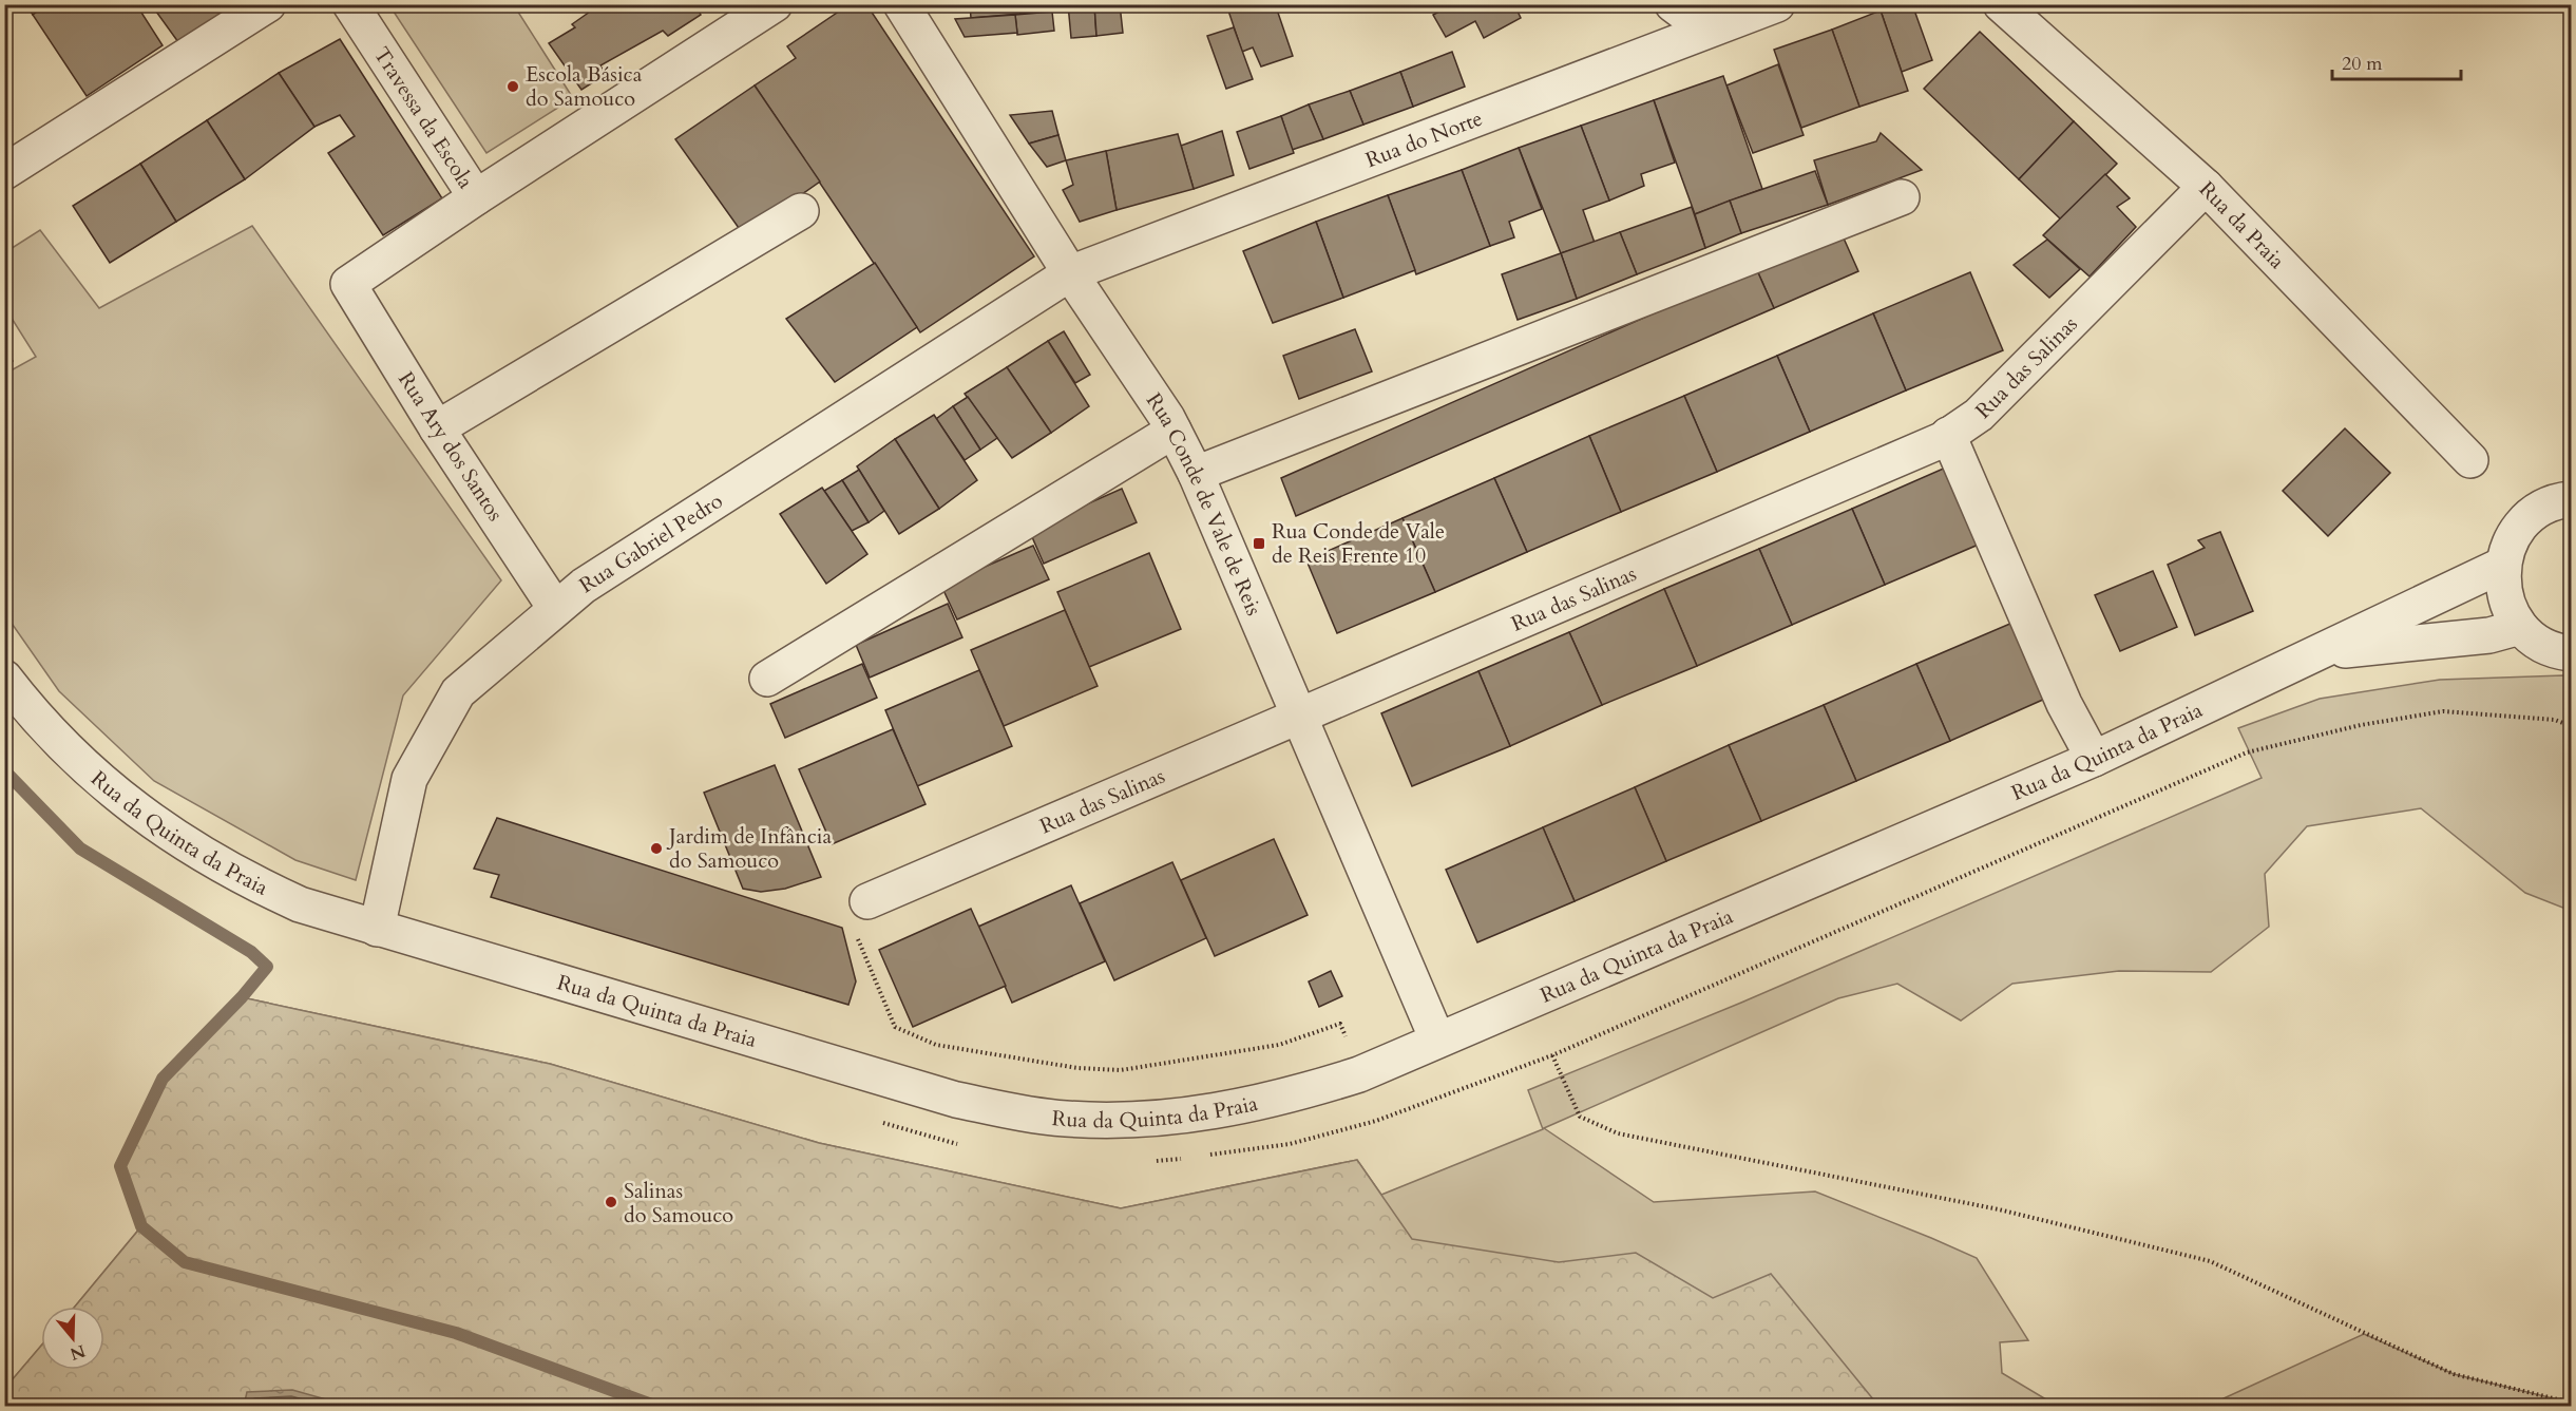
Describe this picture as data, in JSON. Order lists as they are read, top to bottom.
{
  "streets": {
    "street": [
      "Travessa da Escola",
      "Rua do Norte",
      "Rua da Praia",
      "Rua das Salinas",
      "Rua Ary dos Santos",
      "Rua Conde de Vale de Reis",
      "Rua Gabriel Pedro",
      "Rua da Quinta da Praia"
    ]
  },
  "crossings": [
    ["Travessa da Escola", "Rua Ary dos Santos"],
    ["Rua do Norte", "Rua Conde de Vale de Reis"],
    ["Rua do Norte", "Rua Gabriel Pedro"],
    ["Rua da Praia", "Rua das Salinas"],
    ["Rua das Salinas", "Rua Conde de Vale de Reis"],
    ["Rua Ary dos Santos", "Rua Gabriel Pedro"],
    ["Rua Conde de Vale de Reis", "Rua Gabriel Pedro"],
    ["Rua Conde de Vale de Reis", "Rua da Quinta da Praia"],
    ["Rua Gabriel Pedro", "Rua da Quinta da Praia"]
  ],
  "places": {
    "other": ["Escola Básica do Samouco", "Jardim de Infância do Samouco", "Salinas do Samouco"],
    "transit": ["Rua Conde de Vale de Reis Frente 10"]
  },
  "scale_bar": "20 m",
  "north": "bottom"
}
